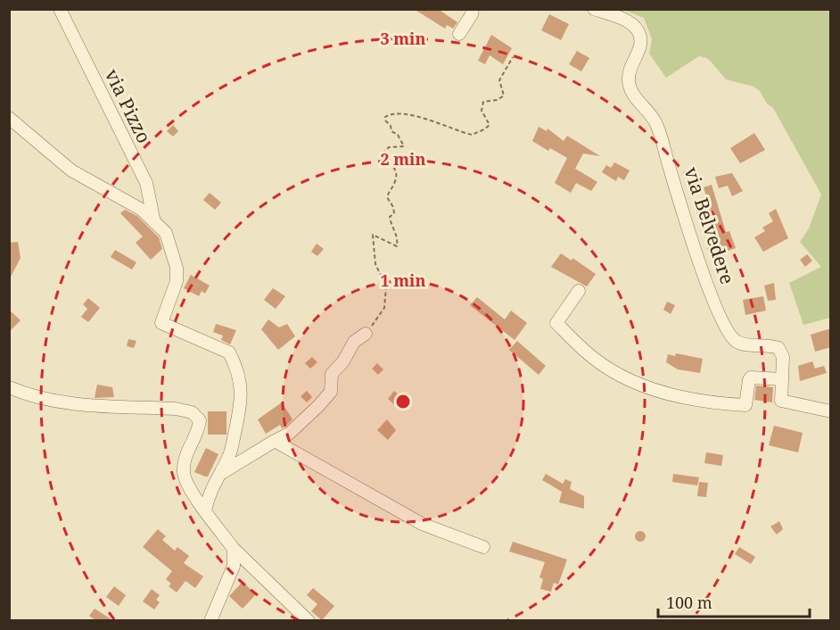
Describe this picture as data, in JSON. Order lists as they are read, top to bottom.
{
  "streets": {
    "street": ["via Pizzo", "via Belvedere"]
  },
  "scale_bar": "100 m",
  "rings": ["3 min", "2 min", "1 min"]
}
